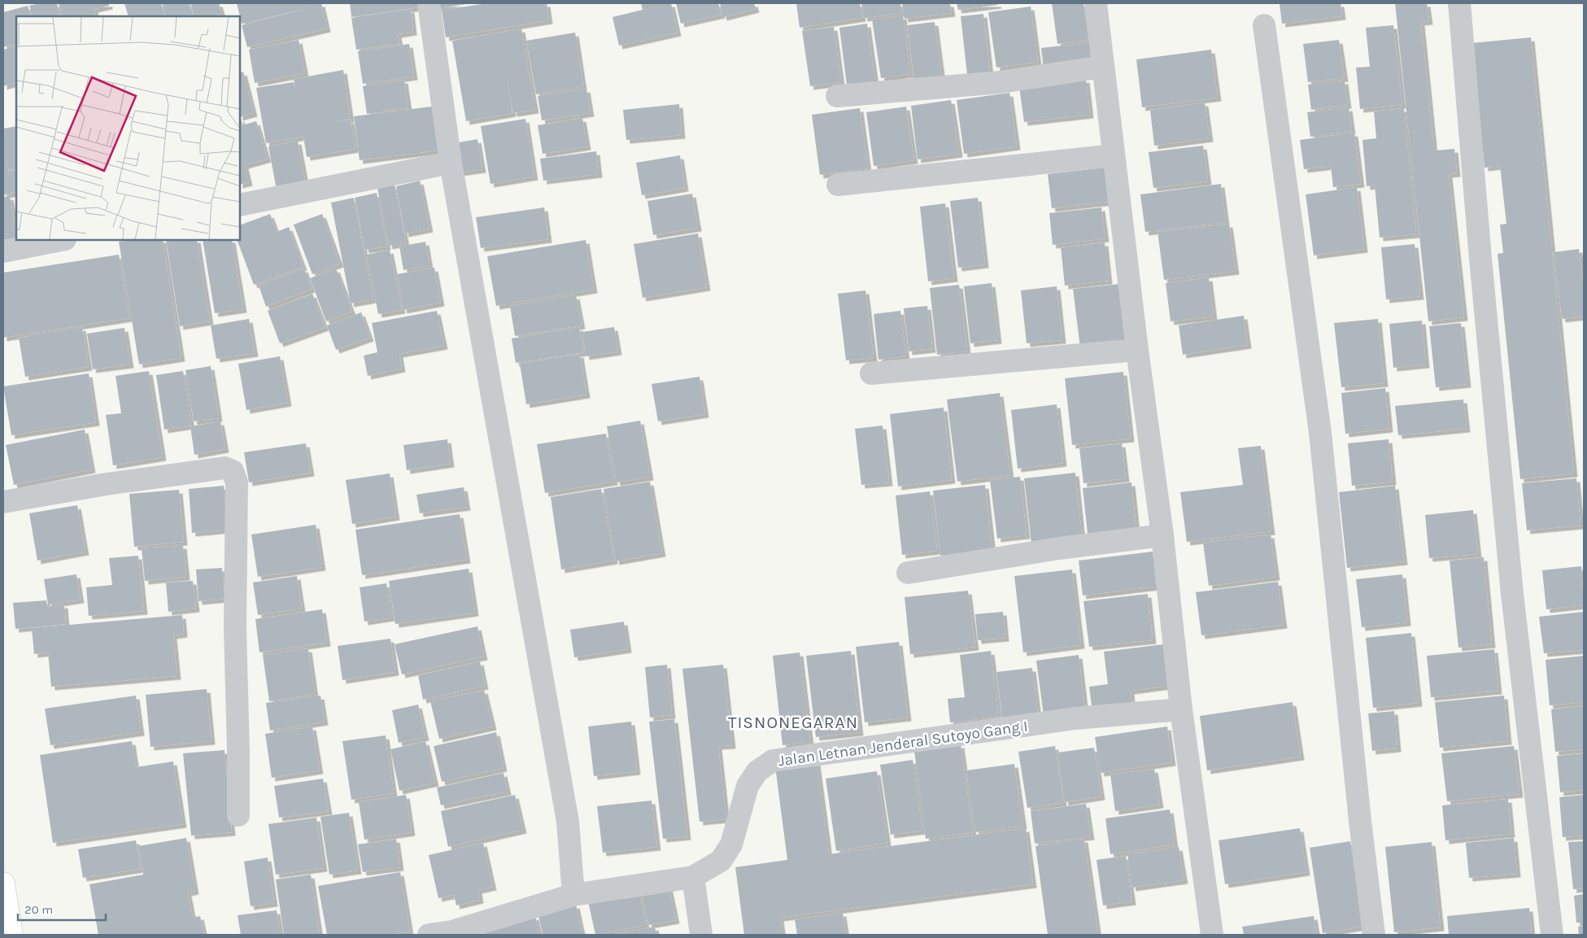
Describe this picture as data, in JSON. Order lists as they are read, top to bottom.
{
  "streets": {
    "street": ["Jalan Letnan Jenderal Sutoyo Gang I"]
  },
  "districts": ["TISNONEGARAN"],
  "scale_bar": "20 m"
}
